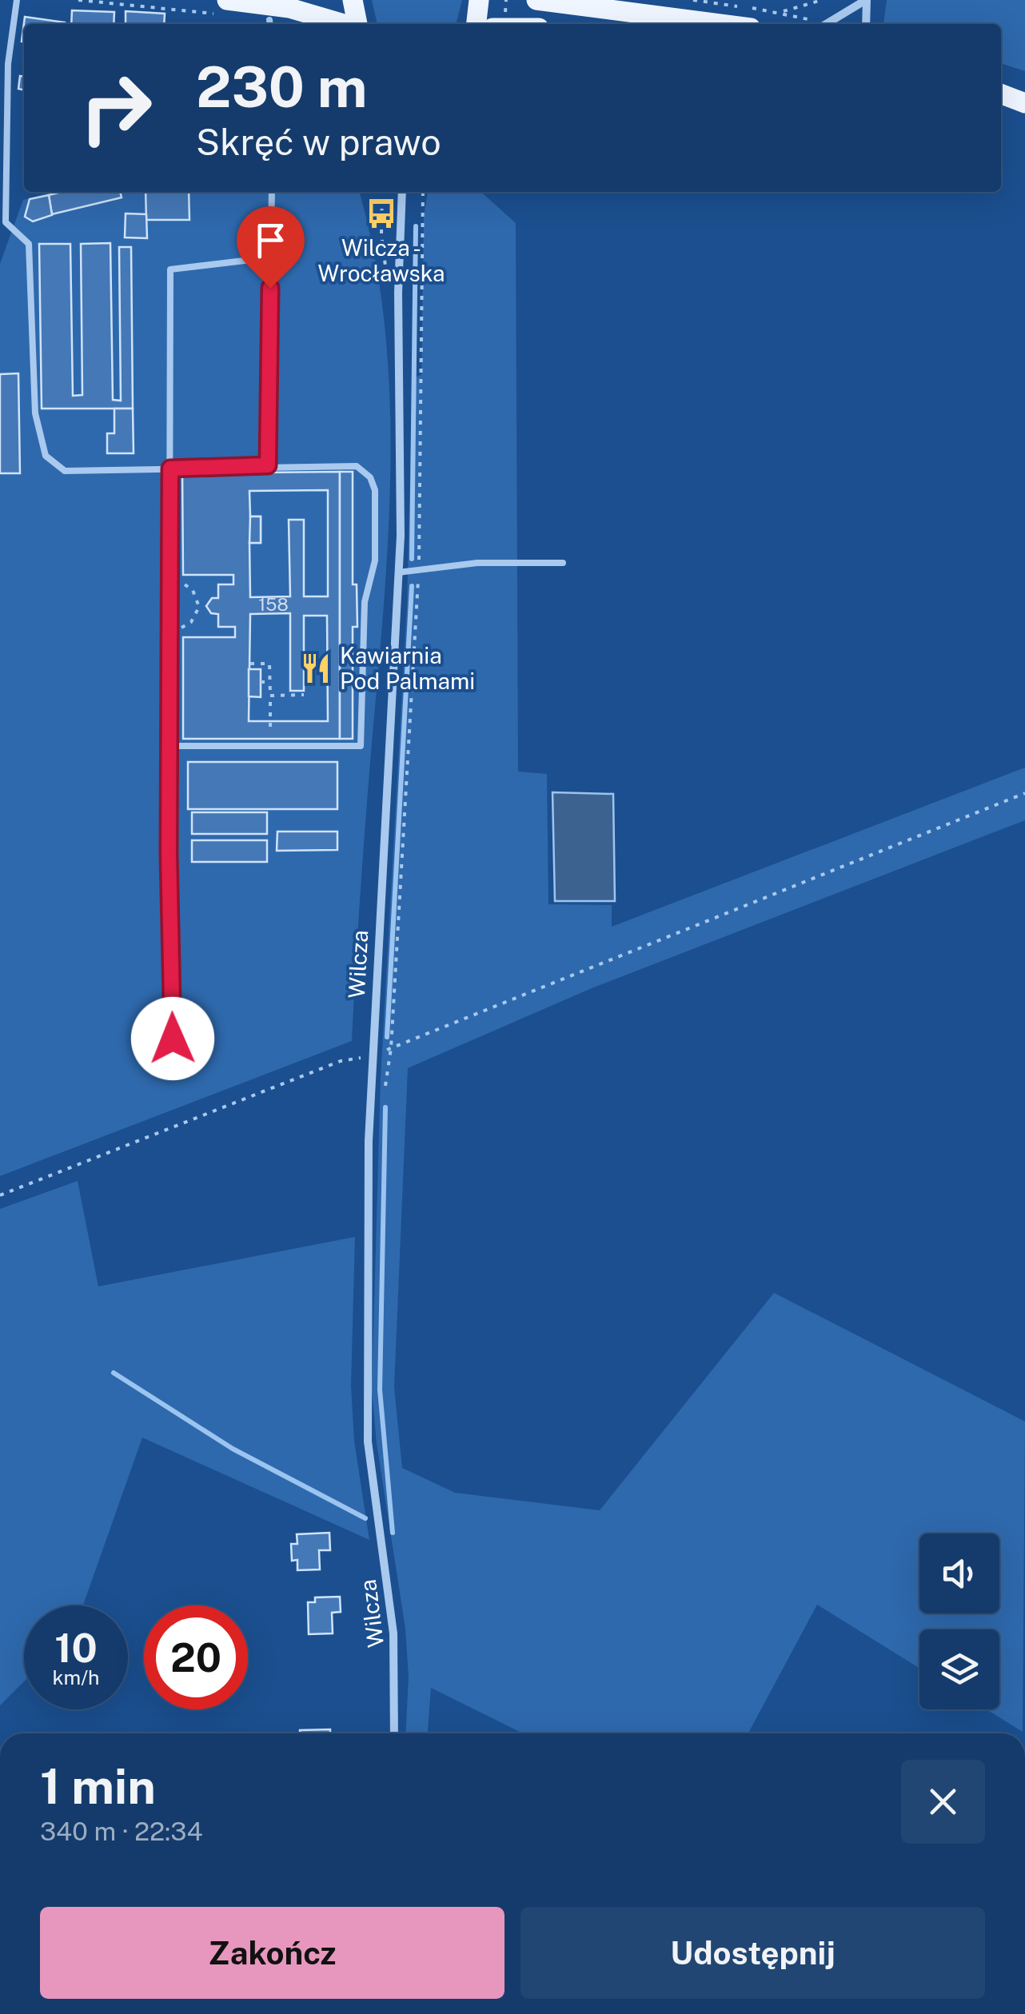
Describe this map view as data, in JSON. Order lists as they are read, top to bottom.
{
  "streets": {
    "street": ["Wilcza"]
  },
  "places": {
    "bus stop": ["Wilcza - Wrocławska"],
    "restaurant": ["Kawiarnia Pod Palmami"]
  },
  "house_numbers": ["158"],
  "page": {
    "turn": ["230 m", "Skręć w prawo"],
    "speed": "10 km/h",
    "limit": "20",
    "heading": ["1 min", "340 m · 22:34"],
    "buttons": ["Zakończ", "Udostępnij"]
  }
}
